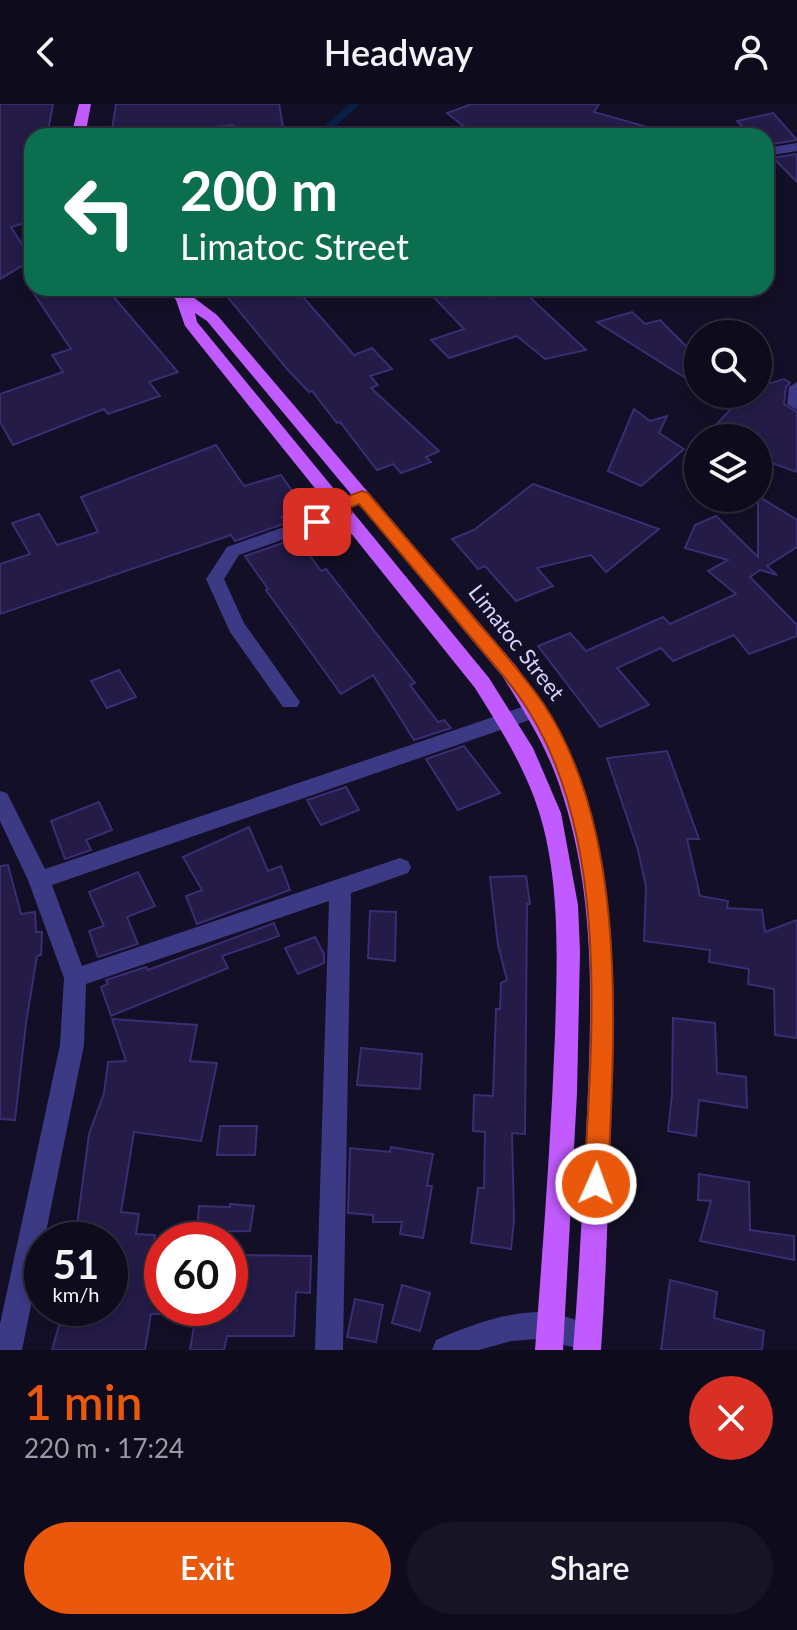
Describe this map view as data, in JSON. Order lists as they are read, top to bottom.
{
  "streets": {
    "main road": ["Limatoc Street"]
  },
  "page": {
    "header": "Headway",
    "turn": ["200 m", "Limatoc Street"],
    "speed": "51 km/h",
    "limit": "60",
    "heading": ["1 min", "220 m · 17:24"],
    "buttons": ["Exit", "Share"]
  }
}
